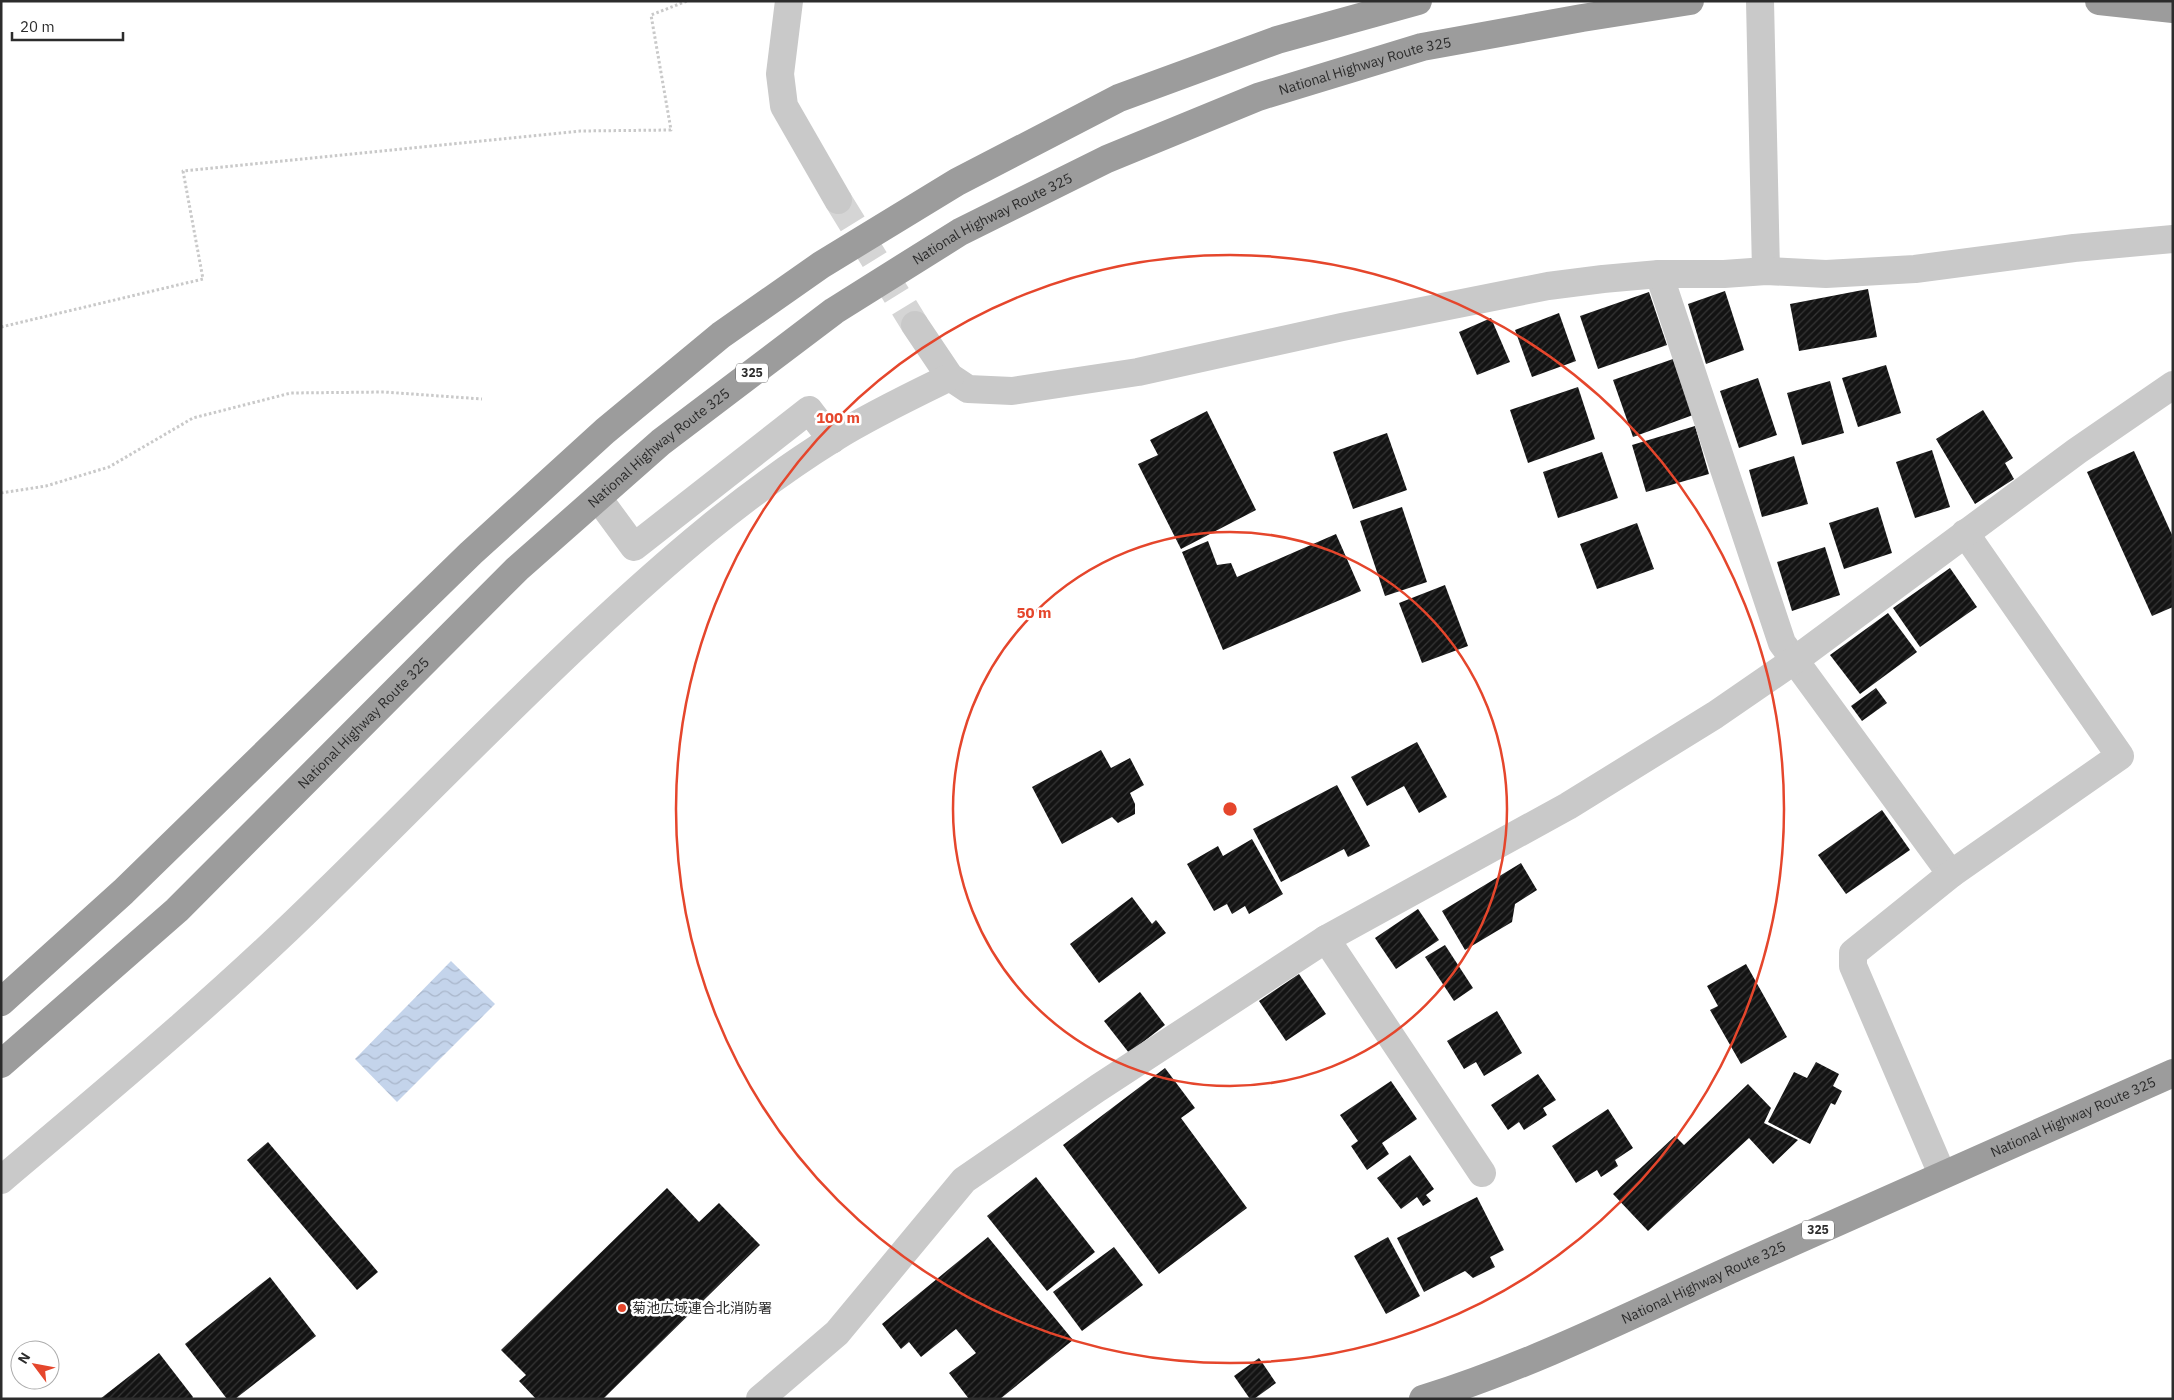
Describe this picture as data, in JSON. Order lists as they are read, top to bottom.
{
  "streets": {
    "highway": ["National Highway Route 325", "325"]
  },
  "places": ["菊池広域連合北消防署"],
  "scale_bar": "20 m",
  "north": "top left",
  "rings": ["100 m", "50 m"]
}
